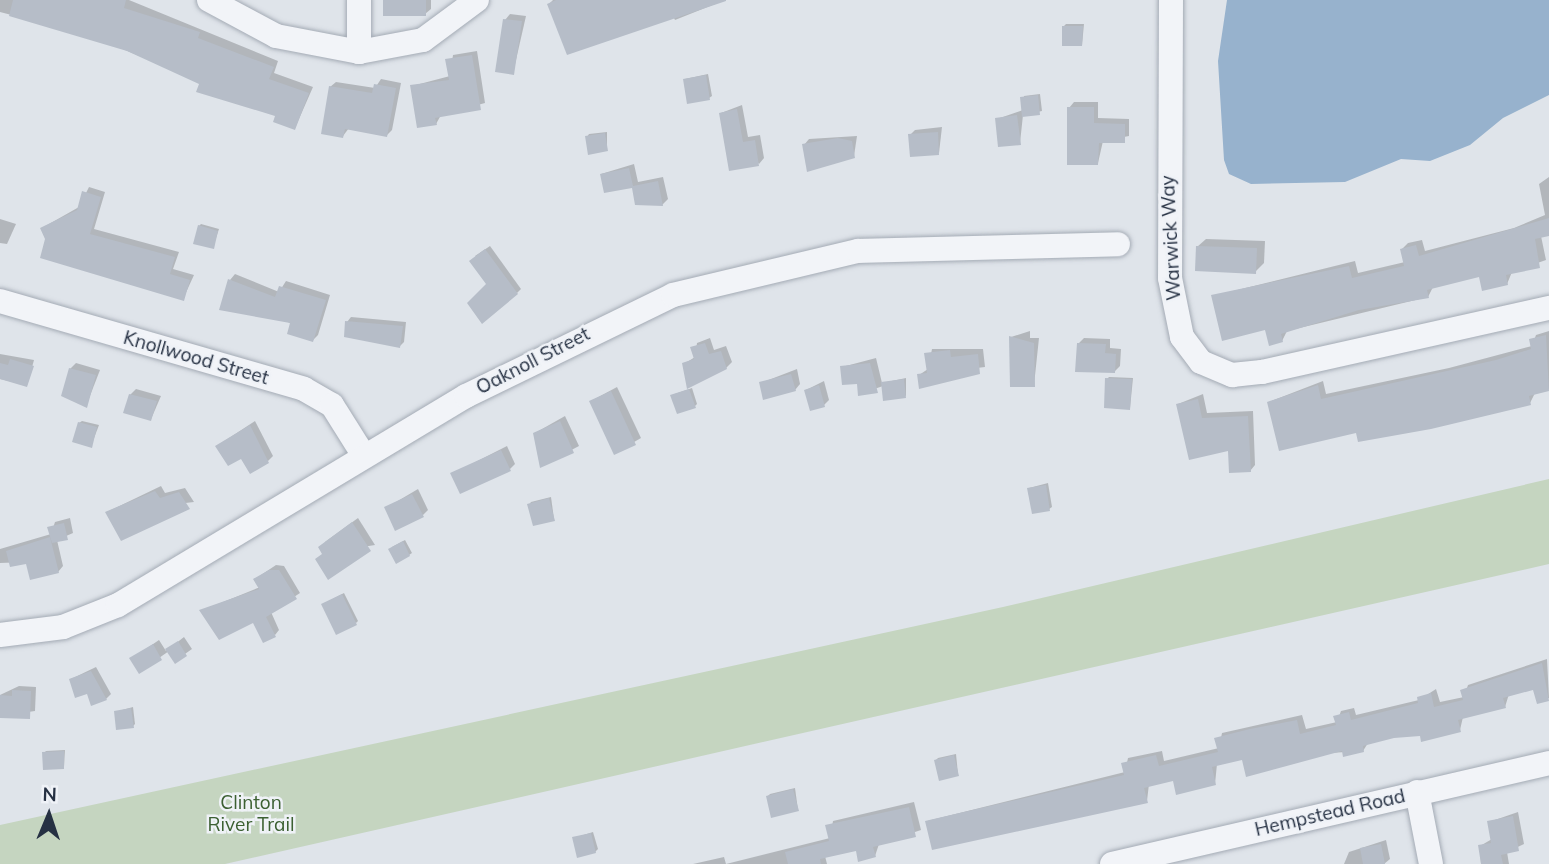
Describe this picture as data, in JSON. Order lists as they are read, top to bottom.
{
  "streets": {
    "street": [
      "Warwick Way",
      "Knollwood Street",
      "Oaknoll Street",
      "Hempstead Road"
    ]
  },
  "crossings": [
    ["Knollwood Street", "Oaknoll Street"]
  ],
  "parks": ["Clinton River Trail"],
  "north": "top"
}
